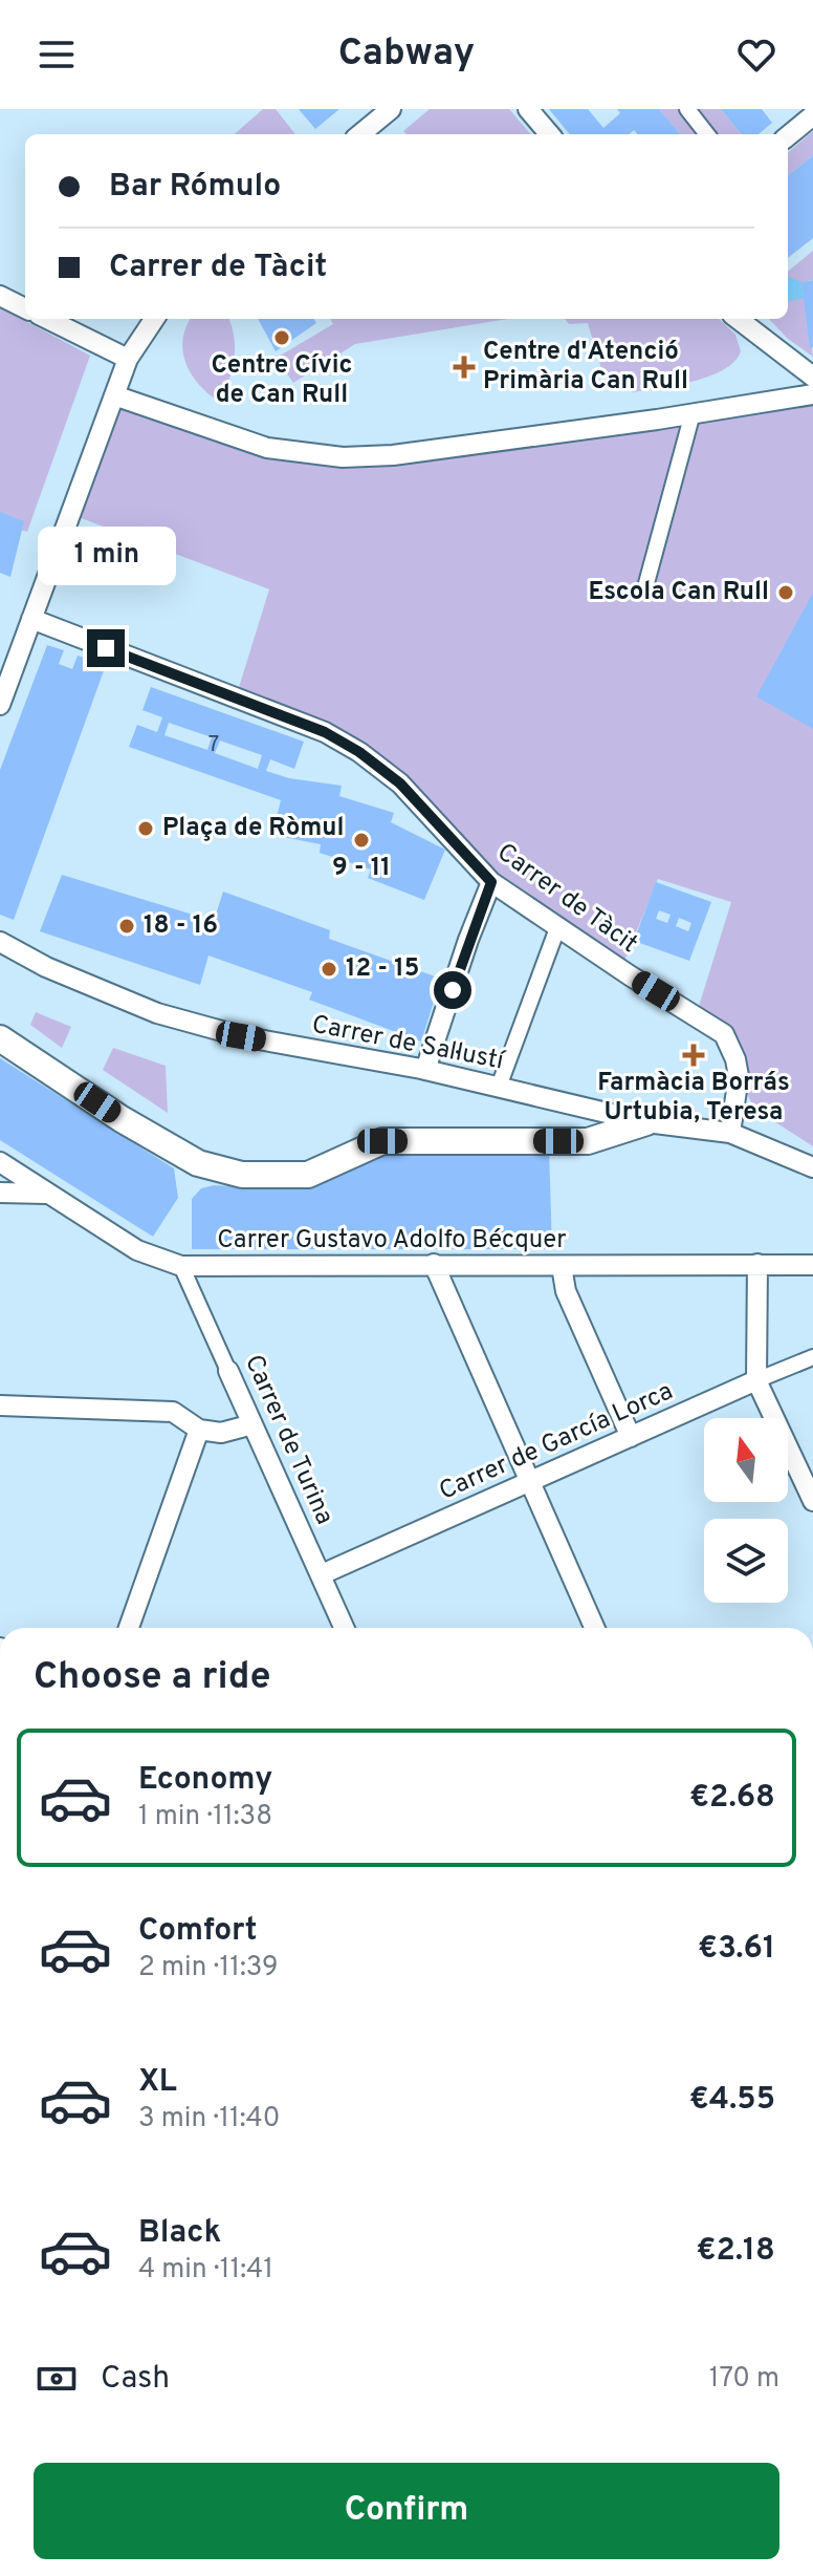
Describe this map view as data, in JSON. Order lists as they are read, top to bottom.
{
  "streets": {
    "street": [
      "Carrer de Tàcit",
      "Carrer de Sal·lustí",
      "Carrer Gustavo Adolfo Bécquer",
      "Carrer de Turina",
      "Carrer de García Lorca"
    ]
  },
  "crossings": [
    ["Carrer de Tàcit", "Carrer de Sal·lustí"],
    ["Carrer Gustavo Adolfo Bécquer", "Carrer de Turina"],
    ["Carrer de Turina", "Carrer de García Lorca"]
  ],
  "places": {
    "other": [
      "Centre Cívic de Can Rull",
      "Escola Can Rull",
      "Plaça de Ròmul",
      "9 - 11",
      "18 - 16",
      "12 - 15"
    ],
    "health": ["Centre d'Atenció Primària Can Rull", "Farmàcia Borrás Urtubia, Teresa"]
  },
  "house_numbers": ["7"],
  "north": "top",
  "page": {
    "header": "Cabway",
    "banner": ["Bar Rómulo", "Carrer de Tàcit"],
    "bubble": "1 min",
    "heading": "Choose a ride",
    "list": [
      {
        "name": "Economy",
        "note": "1 min · 11:38",
        "value": "€2.68"
      },
      {
        "name": "Comfort",
        "note": "2 min · 11:39",
        "value": "€3.61"
      },
      {
        "name": "XL",
        "note": "3 min · 11:40",
        "value": "€4.55"
      },
      {
        "name": "Black",
        "note": "4 min · 11:41",
        "value": "€2.18"
      }
    ],
    "pay": ["Cash", "170 m"],
    "buttons": "Confirm"
  }
}
